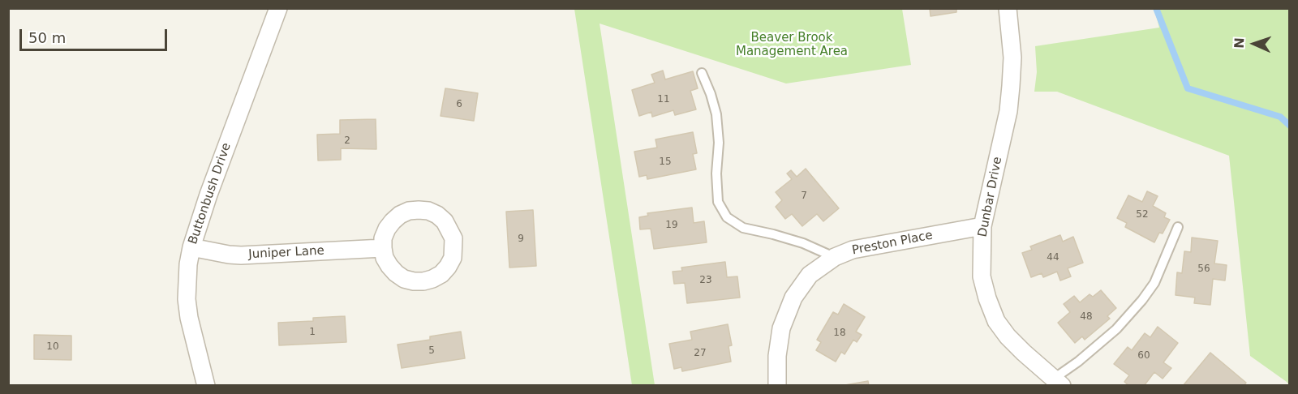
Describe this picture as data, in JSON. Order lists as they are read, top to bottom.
{
  "streets": {
    "street": [
      "Buttonbush Drive",
      "Dunbar Drive",
      "Preston Place",
      "Juniper Lane"
    ]
  },
  "crossings": [
    ["Buttonbush Drive", "Juniper Lane"],
    ["Dunbar Drive", "Preston Place"]
  ],
  "parks": ["Beaver Brook Management Area"],
  "house_numbers": [
    "11",
    "6",
    "2",
    "15",
    "7",
    "52",
    "19",
    "9",
    "44",
    "56",
    "23",
    "48",
    "1",
    "18",
    "10",
    "5",
    "27",
    "60"
  ],
  "scale_bar": "50 m",
  "north": "left"
}
